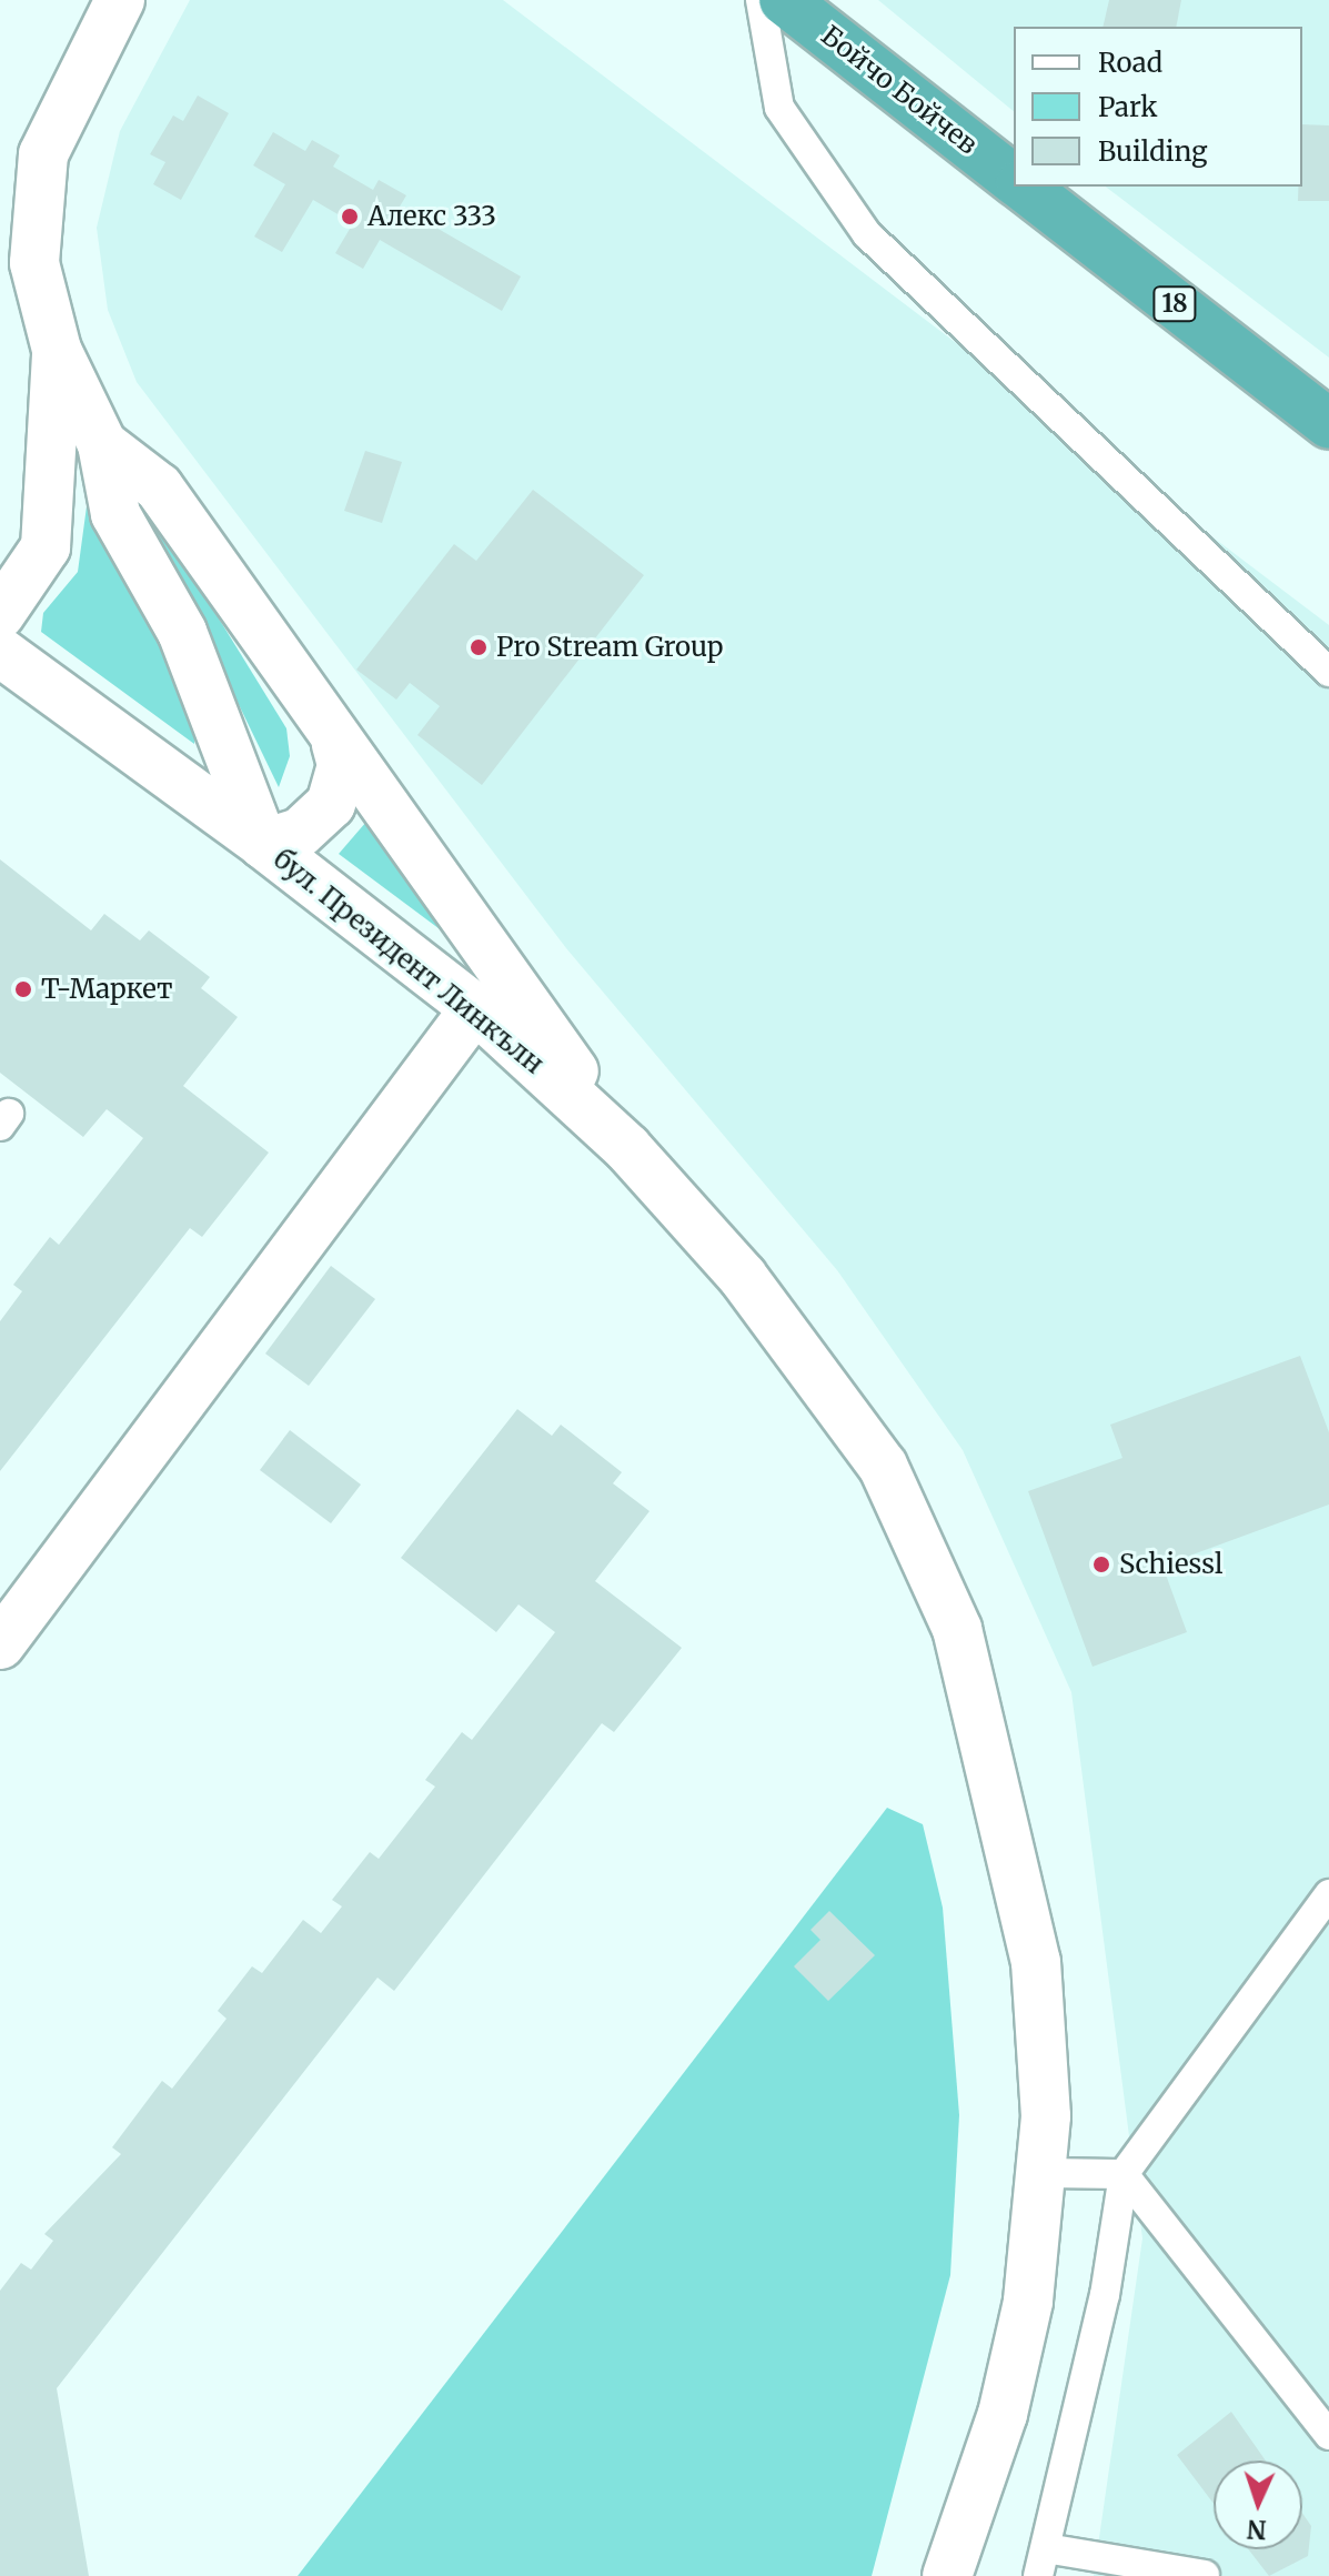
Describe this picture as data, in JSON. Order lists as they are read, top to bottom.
{
  "streets": {
    "highway": ["Бойчо Бойчев", "18"],
    "street": ["бул. Президент Линкълн"]
  },
  "places": [
    "Алекс 333",
    "Pro Stream Group",
    "Т-Маркет",
    "Schiessl"
  ],
  "legend": ["Road", "Park", "Building"],
  "north": "bottom"
}
